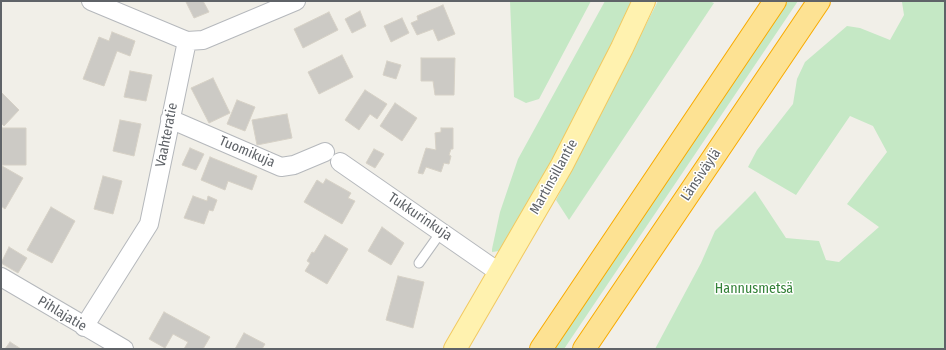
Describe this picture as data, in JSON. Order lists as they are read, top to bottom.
{
  "streets": {
    "highway": ["Länsiväylä"],
    "main road": ["Martinsillantie"],
    "street": [
      "Vaahteratie",
      "Tuomikuja",
      "Tukkurinkuja",
      "Pihlajatie"
    ]
  },
  "crossings": [
    ["Vaahteratie", "Tuomikuja"],
    ["Vaahteratie", "Pihlajatie"],
    ["Tuomikuja", "Tukkurinkuja"],
    ["Martinsillantie", "Tukkurinkuja"]
  ],
  "parks": ["Hannusmetsä"]
}
